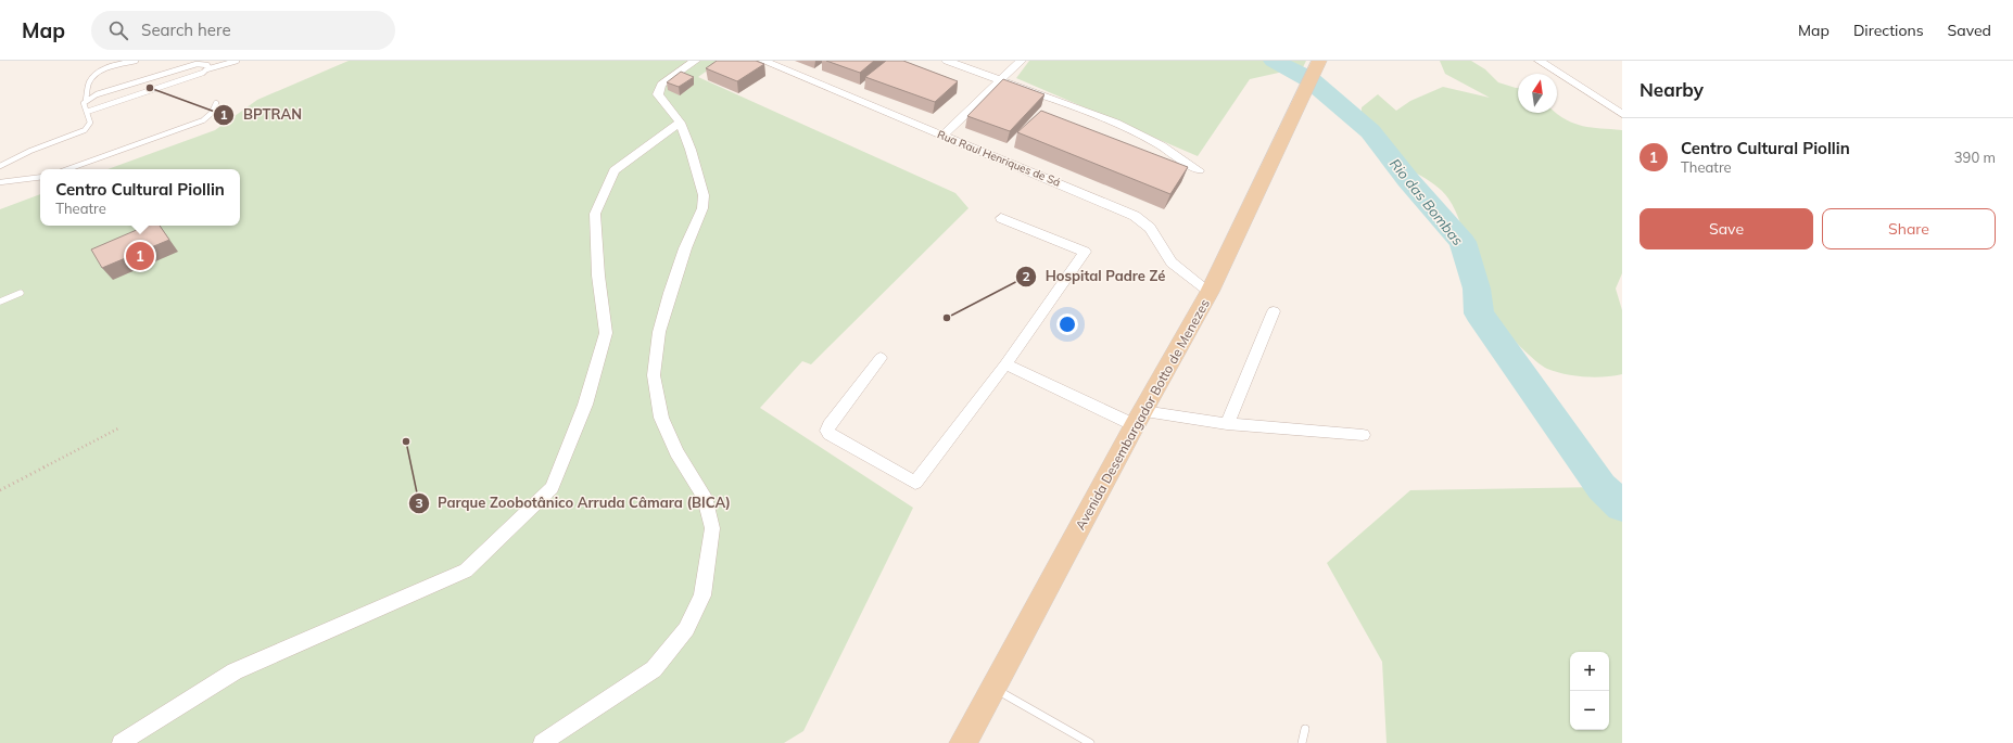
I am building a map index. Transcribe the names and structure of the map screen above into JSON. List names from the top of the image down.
{
  "streets": {
    "main road": ["Avenida Desembargador Botto de Menezes"],
    "street": ["Rua Raul Henriques de Sá"]
  },
  "crossings": [
    ["Rua Raul Henriques de Sá", "Avenida Desembargador Botto de Menezes"]
  ],
  "water": ["Rio das Bombas"],
  "places": ["BPTRAN", "Hospital Padre Zé", "Parque Zoobotânico Arruda Câmara (BICA)"],
  "north": "top",
  "page": {
    "header": "Map",
    "search": "Search here",
    "nav": ["Map", "Directions", "Saved"],
    "heading": "Nearby",
    "list": [
      {
        "mark": "1",
        "name": "Centro Cultural Piollin",
        "note": "Theatre",
        "value": "390 m"
      }
    ],
    "popup": ["Centro Cultural Piollin", "Theatre"],
    "buttons": ["Save", "Share"],
    "pins": "1",
    "map_buttons": ["+", "−"]
  }
}
